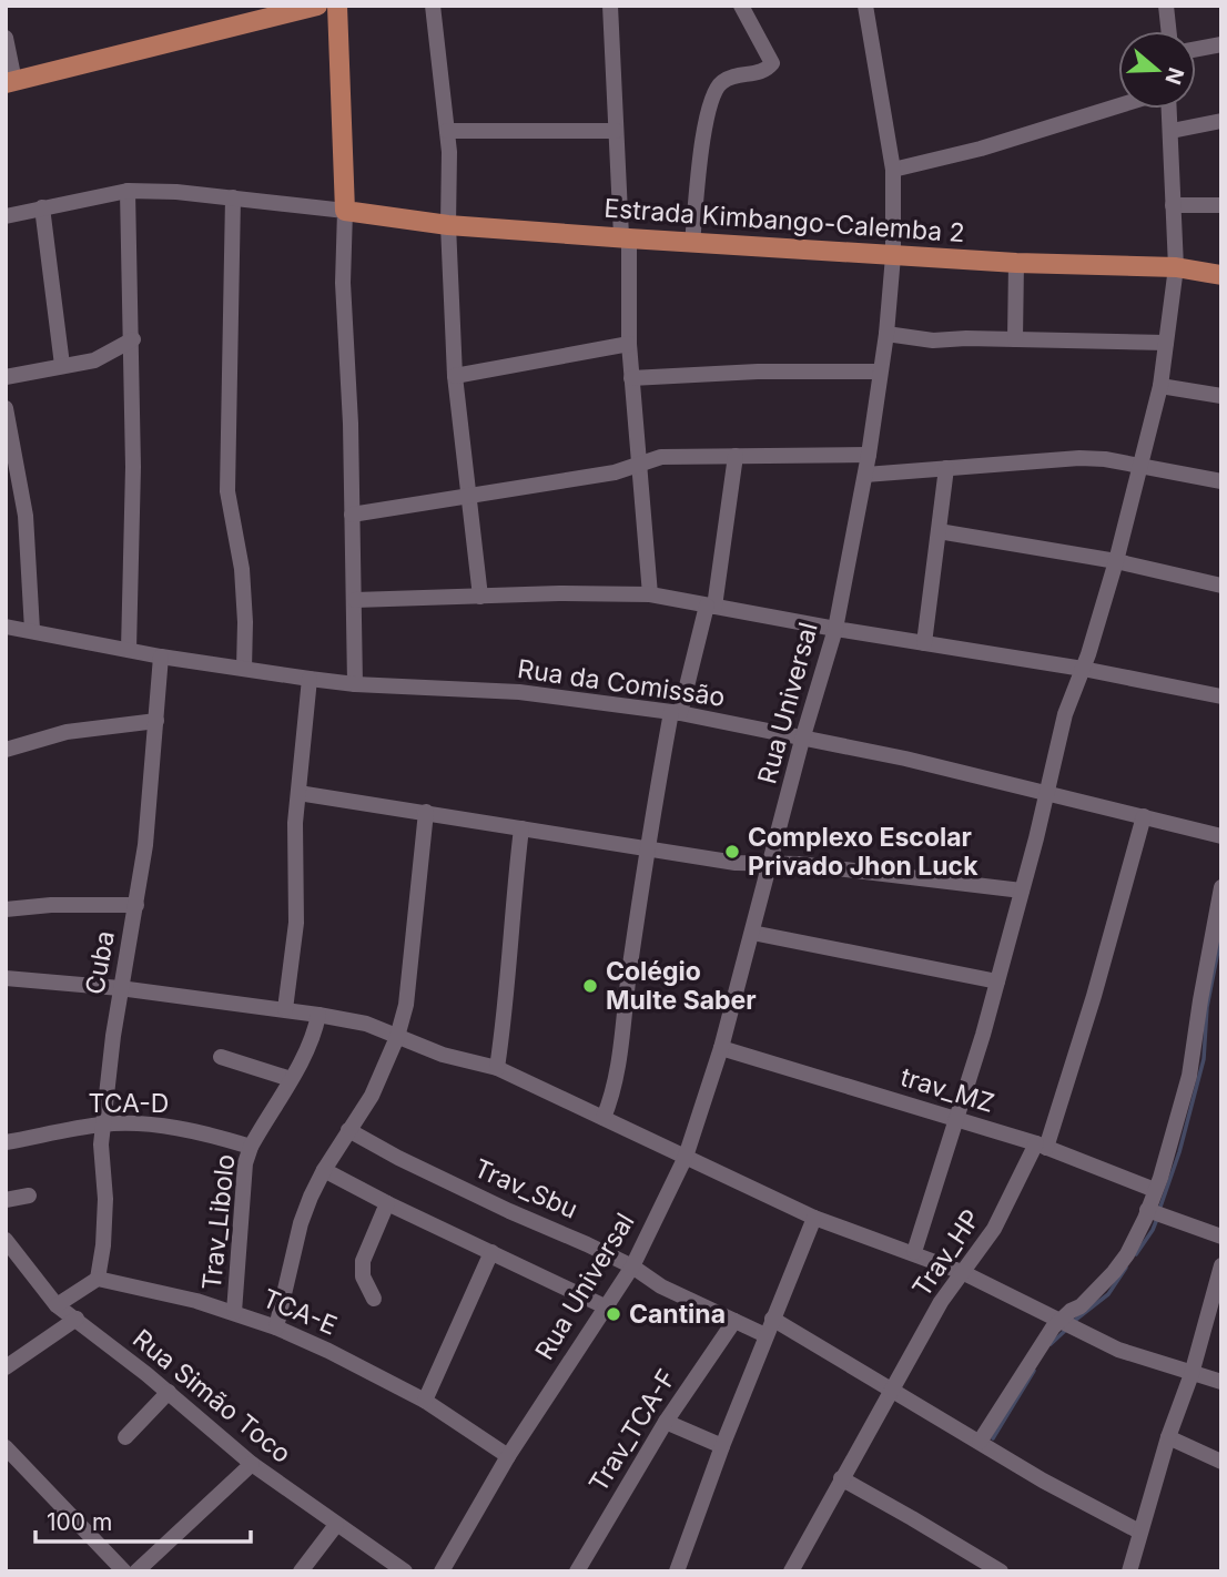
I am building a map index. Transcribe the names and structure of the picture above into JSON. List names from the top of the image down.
{
  "streets": {
    "main road": ["Estrada Kimbango-Calemba 2"],
    "street": [
      "Rua da Comissão",
      "Rua Universal",
      "Cuba",
      "trav_MZ",
      "TCA-D",
      "Trav_Sbu",
      "Trav_Libolo",
      "Trav_HP",
      "TCA-E",
      "Rua Simão Toco",
      "Trav_TCA-F"
    ]
  },
  "crossings": [
    ["Estrada Kimbango-Calemba 2", "Rua Universal"],
    ["Rua da Comissão", "Rua Universal"],
    ["Rua da Comissão", "Cuba"],
    ["Rua da Comissão", "Trav_HP"],
    ["Rua Universal", "trav_MZ"],
    ["Rua Universal", "Trav_Sbu"],
    ["Rua Universal", "TCA-E"],
    ["Cuba", "TCA-D"],
    ["Cuba", "TCA-E"],
    ["trav_MZ", "Trav_HP"],
    ["TCA-D", "Trav_Libolo"],
    ["Trav_Sbu", "Trav_TCA-F"],
    ["Trav_Libolo", "TCA-E"]
  ],
  "places": ["Complexo Escolar Privado Jhon Luck", "Colégio Multe Saber", "Cantina"],
  "scale_bar": "100 m",
  "north": "right"
}
